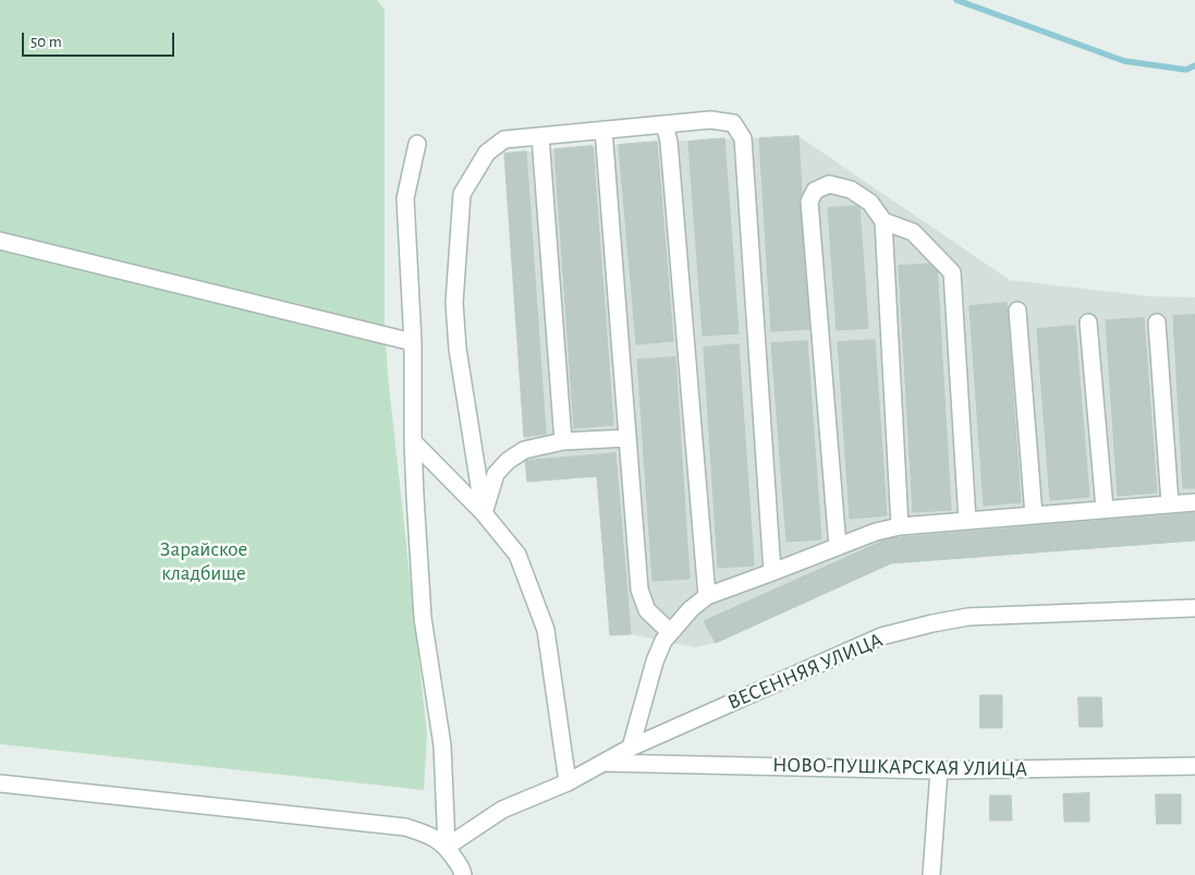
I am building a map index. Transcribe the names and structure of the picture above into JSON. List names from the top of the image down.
{
  "streets": {
    "street": ["ВЕСЕННЯЯ УЛИЦА", "НОВО-ПУШКАРСКАЯ УЛИЦА"]
  },
  "crossings": [
    ["ВЕСЕННЯЯ УЛИЦА", "НОВО-ПУШКАРСКАЯ УЛИЦА"]
  ],
  "parks": ["Зарайское кладбище"],
  "scale_bar": "50 m"
}
